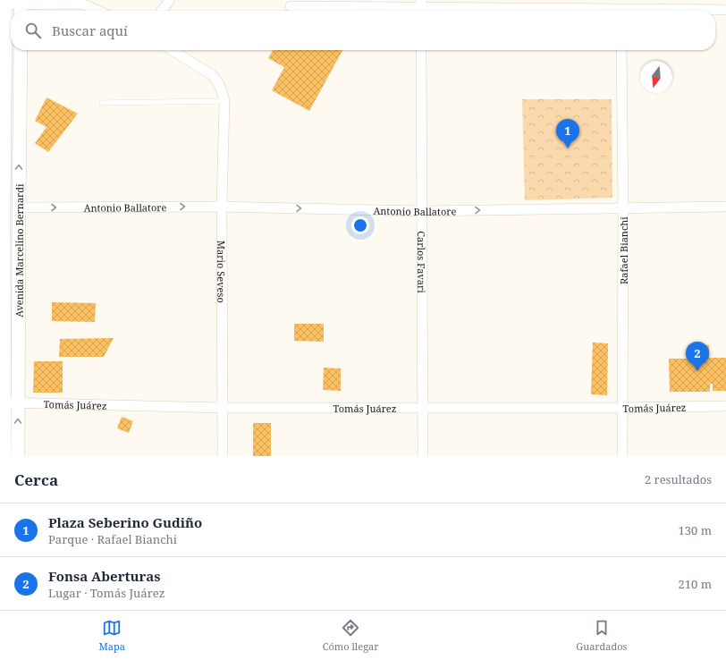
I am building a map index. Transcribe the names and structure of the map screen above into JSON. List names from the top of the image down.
{
  "streets": {
    "main road": ["Avenida Marcelino Bernardi"],
    "street": [
      "Antonio Ballatore",
      "Rafael Bianchi",
      "Carlos Favari",
      "Mario Seveso",
      "Tomás Juárez"
    ]
  },
  "crossings": [
    ["Antonio Ballatore", "Avenida Marcelino Bernardi"],
    ["Antonio Ballatore", "Rafael Bianchi"],
    ["Antonio Ballatore", "Carlos Favari"],
    ["Antonio Ballatore", "Mario Seveso"],
    ["Avenida Marcelino Bernardi", "Tomás Juárez"],
    ["Rafael Bianchi", "Tomás Juárez"],
    ["Carlos Favari", "Tomás Juárez"],
    ["Mario Seveso", "Tomás Juárez"]
  ],
  "one_way": ["Antonio Ballatore"],
  "north": "bottom",
  "page": {
    "search": "Buscar aquí",
    "pins": ["1", "2"],
    "heading": ["Cerca", "2 resultados"],
    "list": [
      {
        "mark": "1",
        "name": "Plaza Seberino Gudiño",
        "note": "Parque · Rafael Bianchi",
        "value": "130 m"
      },
      {
        "mark": "2",
        "name": "Fonsa Aberturas",
        "note": "Lugar · Tomás Juárez",
        "value": "210 m"
      }
    ],
    "nav": ["Mapa", "Cómo llegar", "Guardados"]
  }
}
